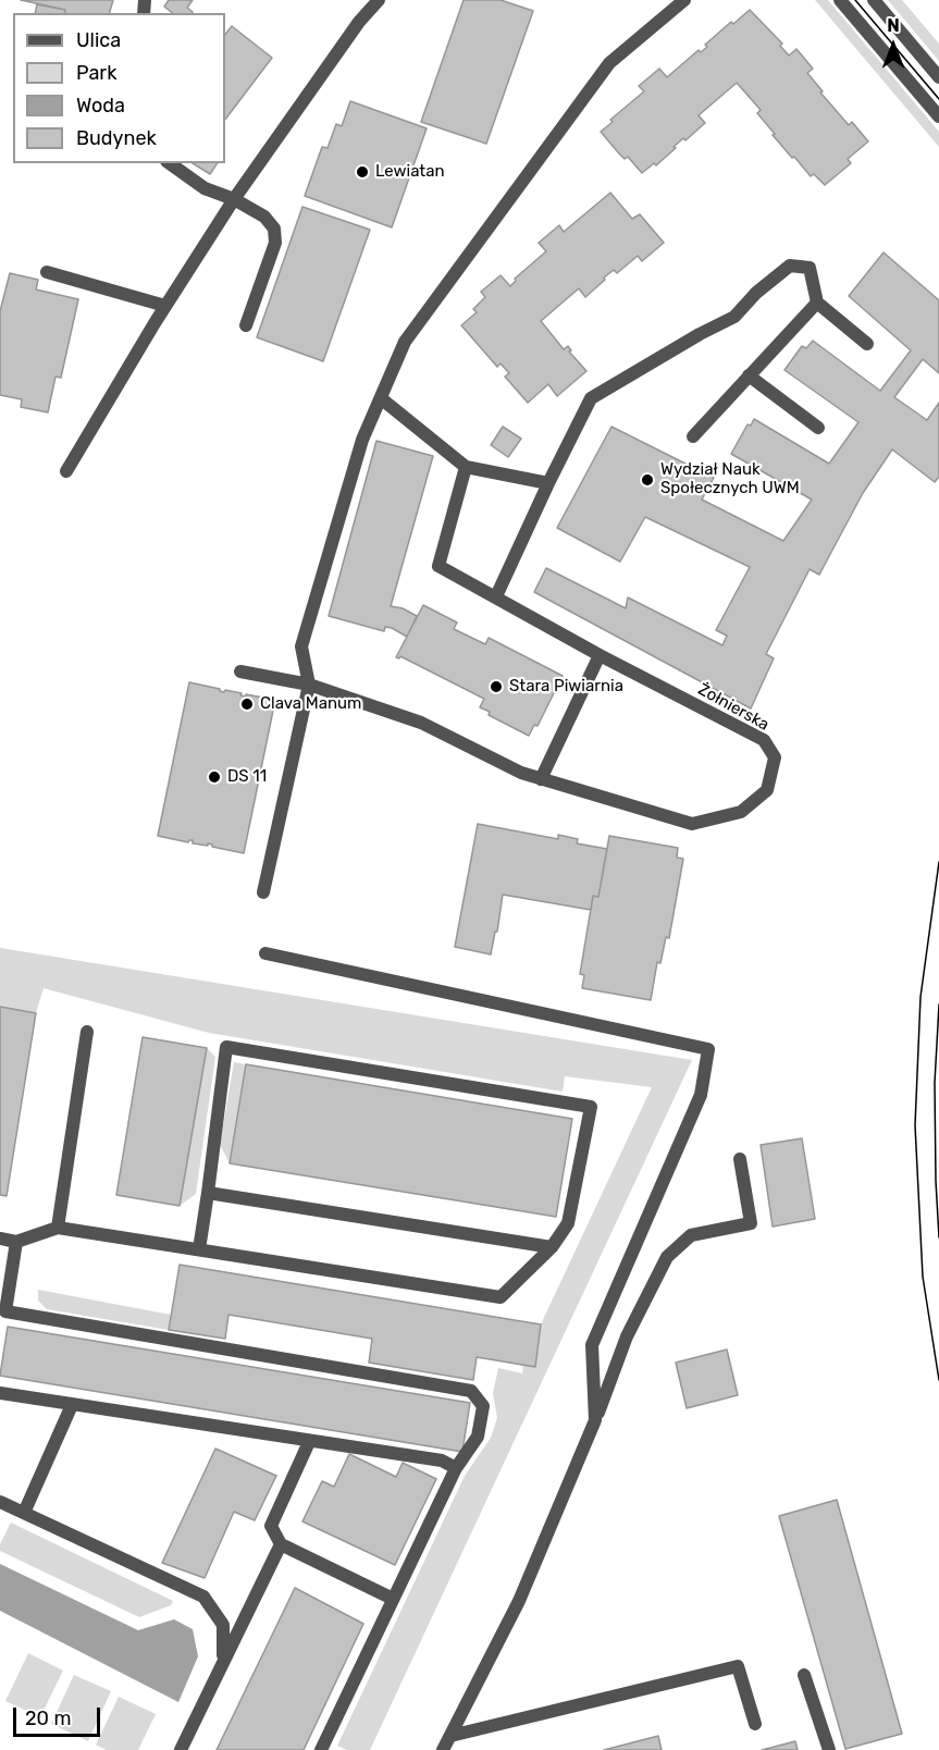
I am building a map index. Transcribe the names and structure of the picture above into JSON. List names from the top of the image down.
{
  "streets": {
    "street": ["Żołnierska"]
  },
  "places": [
    "Lewiatan",
    "Wydział Nauk Społecznych UWM",
    "Stara Piwiarnia",
    "Clava Manum",
    "DS 11"
  ],
  "legend": [
    "Ulica",
    "Park",
    "Woda",
    "Budynek"
  ],
  "scale_bar": "20 m",
  "north": "top"
}
